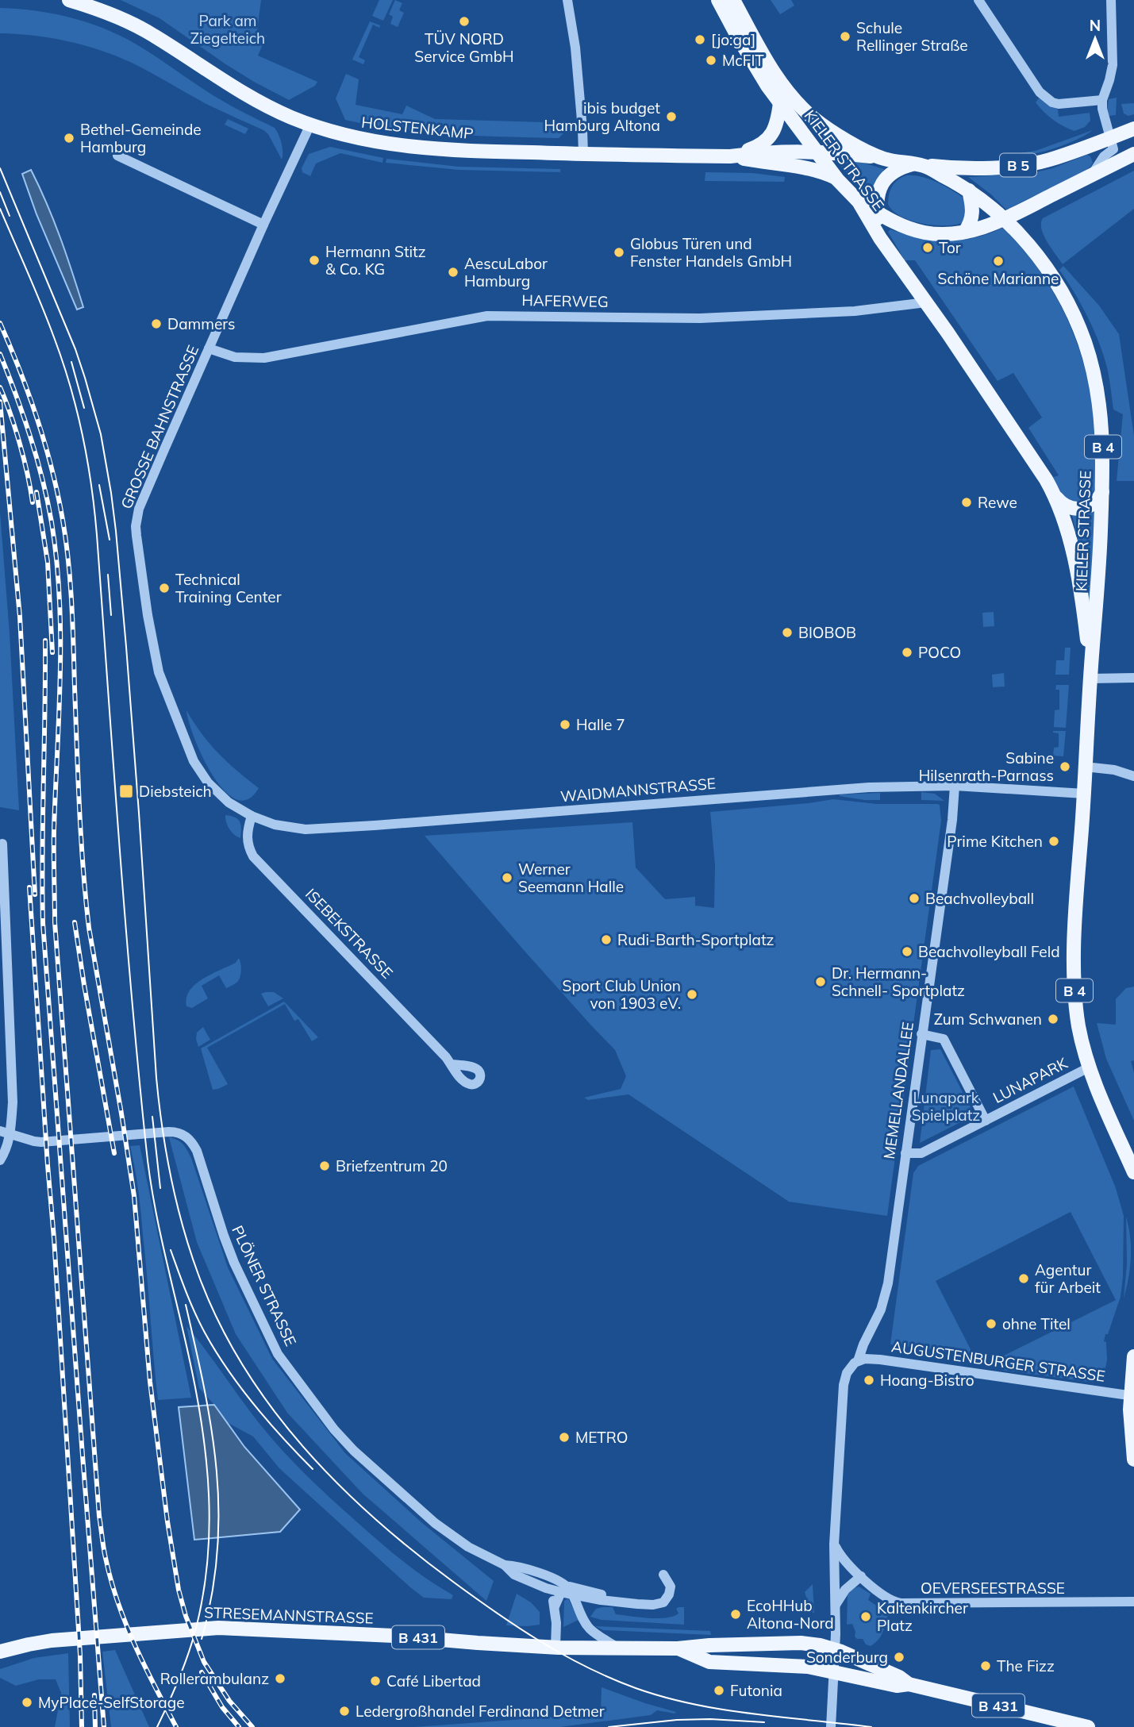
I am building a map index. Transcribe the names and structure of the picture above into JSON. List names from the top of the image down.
{
  "streets": {
    "main road": [
      "HOLSTENKAMP",
      "KIELER STRASSE",
      "B 5",
      "B 4",
      "STRESEMANNSTRASSE",
      "B 431"
    ],
    "street": [
      "HAFERWEG",
      "GROSSE BAHNSTRASSE",
      "WAIDMANNSTRASSE",
      "ISEBEKSTRASSE",
      "LUNAPARK",
      "MEMELLANDALLEE",
      "PLÖNER STRASSE",
      "AUGUSTENBURGER STRASSE",
      "OEVERSEESTRASSE"
    ]
  },
  "crossings": [
    ["HOLSTENKAMP", "KIELER STRASSE"],
    ["HOLSTENKAMP", "GROSSE BAHNSTRASSE"],
    ["KIELER STRASSE", "B 5"],
    ["KIELER STRASSE", "HAFERWEG"],
    ["KIELER STRASSE", "B 4"],
    ["KIELER STRASSE", "WAIDMANNSTRASSE"],
    ["KIELER STRASSE", "LUNAPARK"],
    ["B 5", "B 4"],
    ["HAFERWEG", "GROSSE BAHNSTRASSE"],
    ["GROSSE BAHNSTRASSE", "WAIDMANNSTRASSE"],
    ["WAIDMANNSTRASSE", "ISEBEKSTRASSE"],
    ["WAIDMANNSTRASSE", "MEMELLANDALLEE"],
    ["LUNAPARK", "MEMELLANDALLEE"],
    ["MEMELLANDALLEE", "AUGUSTENBURGER STRASSE"],
    ["MEMELLANDALLEE", "OEVERSEESTRASSE"],
    ["MEMELLANDALLEE", "STRESEMANNSTRASSE"]
  ],
  "parks": ["Park am Ziegelteich", "Lunapark Spielplatz"],
  "places": {
    "other": [
      "TÜV NORD Service GmbH",
      "Schule Rellinger Straße",
      "[jo:ga]",
      "McFIT",
      "ibis budget Hamburg Altona",
      "Bethel-Gemeinde Hamburg",
      "Tor",
      "Globus Türen und Fenster Handels GmbH",
      "Hermann Stitz & Co. KG",
      "Schöne Marianne",
      "AescuLabor Hamburg",
      "Dammers",
      "Rewe",
      "Technical Training Center",
      "BIOBOB",
      "POCO",
      "Halle 7",
      "Sabine Hilsenrath-Parnass",
      "Prime Kitchen",
      "Werner Seemann Halle",
      "Beachvolleyball",
      "Rudi-Barth-Sportplatz",
      "Beachvolleyball Feld",
      "Dr. Hermann- Schnell- Sportplatz",
      "Sport Club Union von 1903 eV.",
      "Zum Schwanen",
      "Briefzentrum 20",
      "Agentur für Arbeit",
      "ohne Titel",
      "Hoang-Bistro",
      "METRO",
      "EcoHHub Altona-Nord",
      "Kaltenkircher Platz",
      "Sonderburg",
      "The Fizz",
      "Rollerambulanz",
      "Café Libertad",
      "Futonia",
      "MyPlace-SelfStorage",
      "Ledergroßhandel Ferdinand Detmer"
    ],
    "transit": ["Diebsteich"]
  },
  "north": "top"
}
